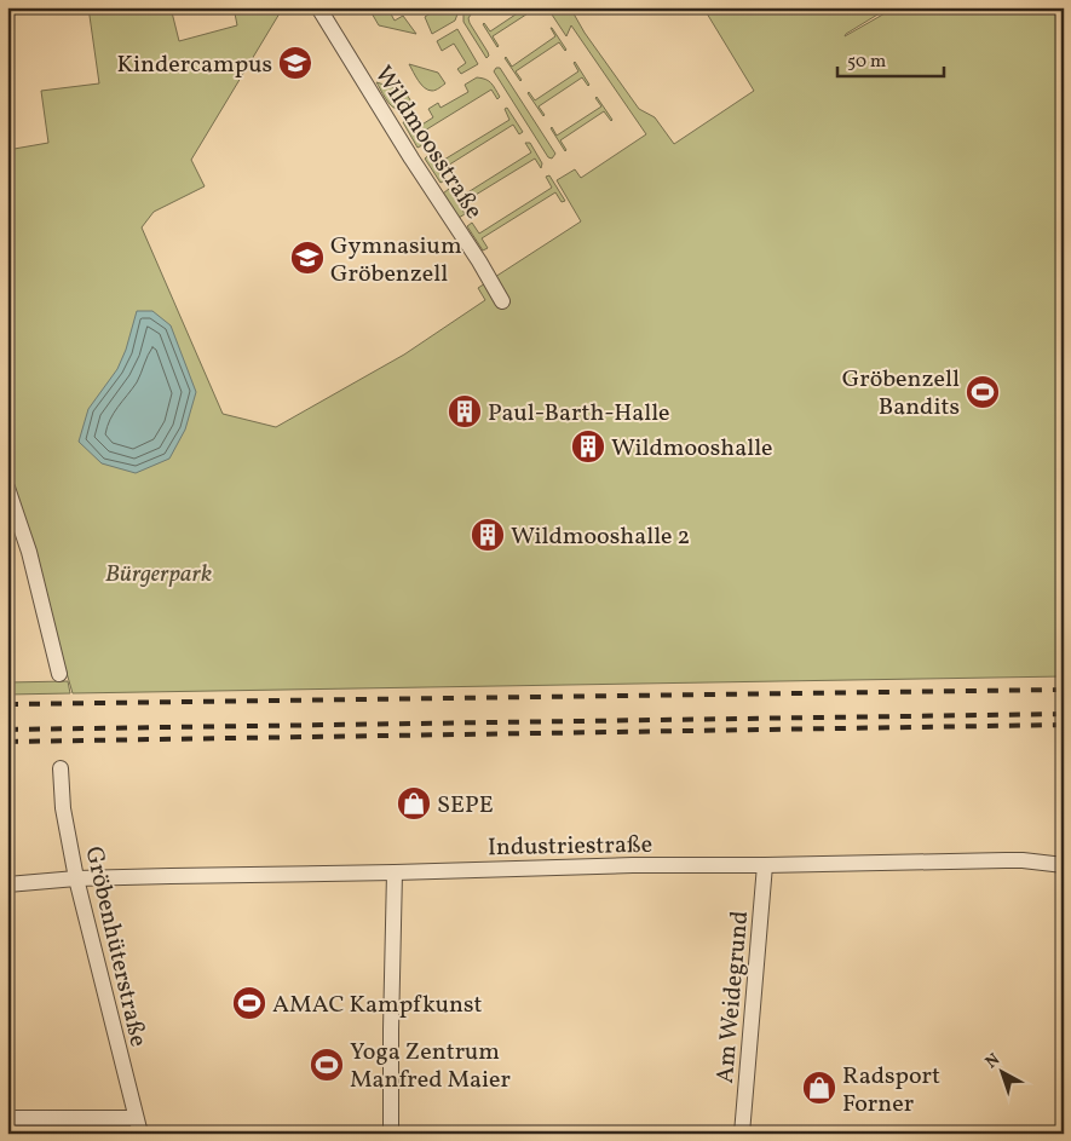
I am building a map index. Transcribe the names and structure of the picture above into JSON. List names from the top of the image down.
{
  "streets": {
    "street": [
      "Wildmoosstraße",
      "Industriestraße",
      "Gröbenhüterstraße",
      "Am Weidegrund"
    ]
  },
  "crossings": [
    ["Industriestraße", "Gröbenhüterstraße"],
    ["Industriestraße", "Am Weidegrund"]
  ],
  "parks": ["Bürgerpark"],
  "places": {
    "school or university": ["Kindercampus", "Gymnasium Gröbenzell"],
    "sports": ["Gröbenzell Bandits", "AMAC Kampfkunst", "Yoga Zentrum Manfred Maier"],
    "building": ["Paul-Barth-Halle", "Wildmooshalle", "Wildmooshalle 2"],
    "shop": ["SEPE", "Radsport Forner"]
  },
  "scale_bar": "50 m",
  "north": "top left"
}
